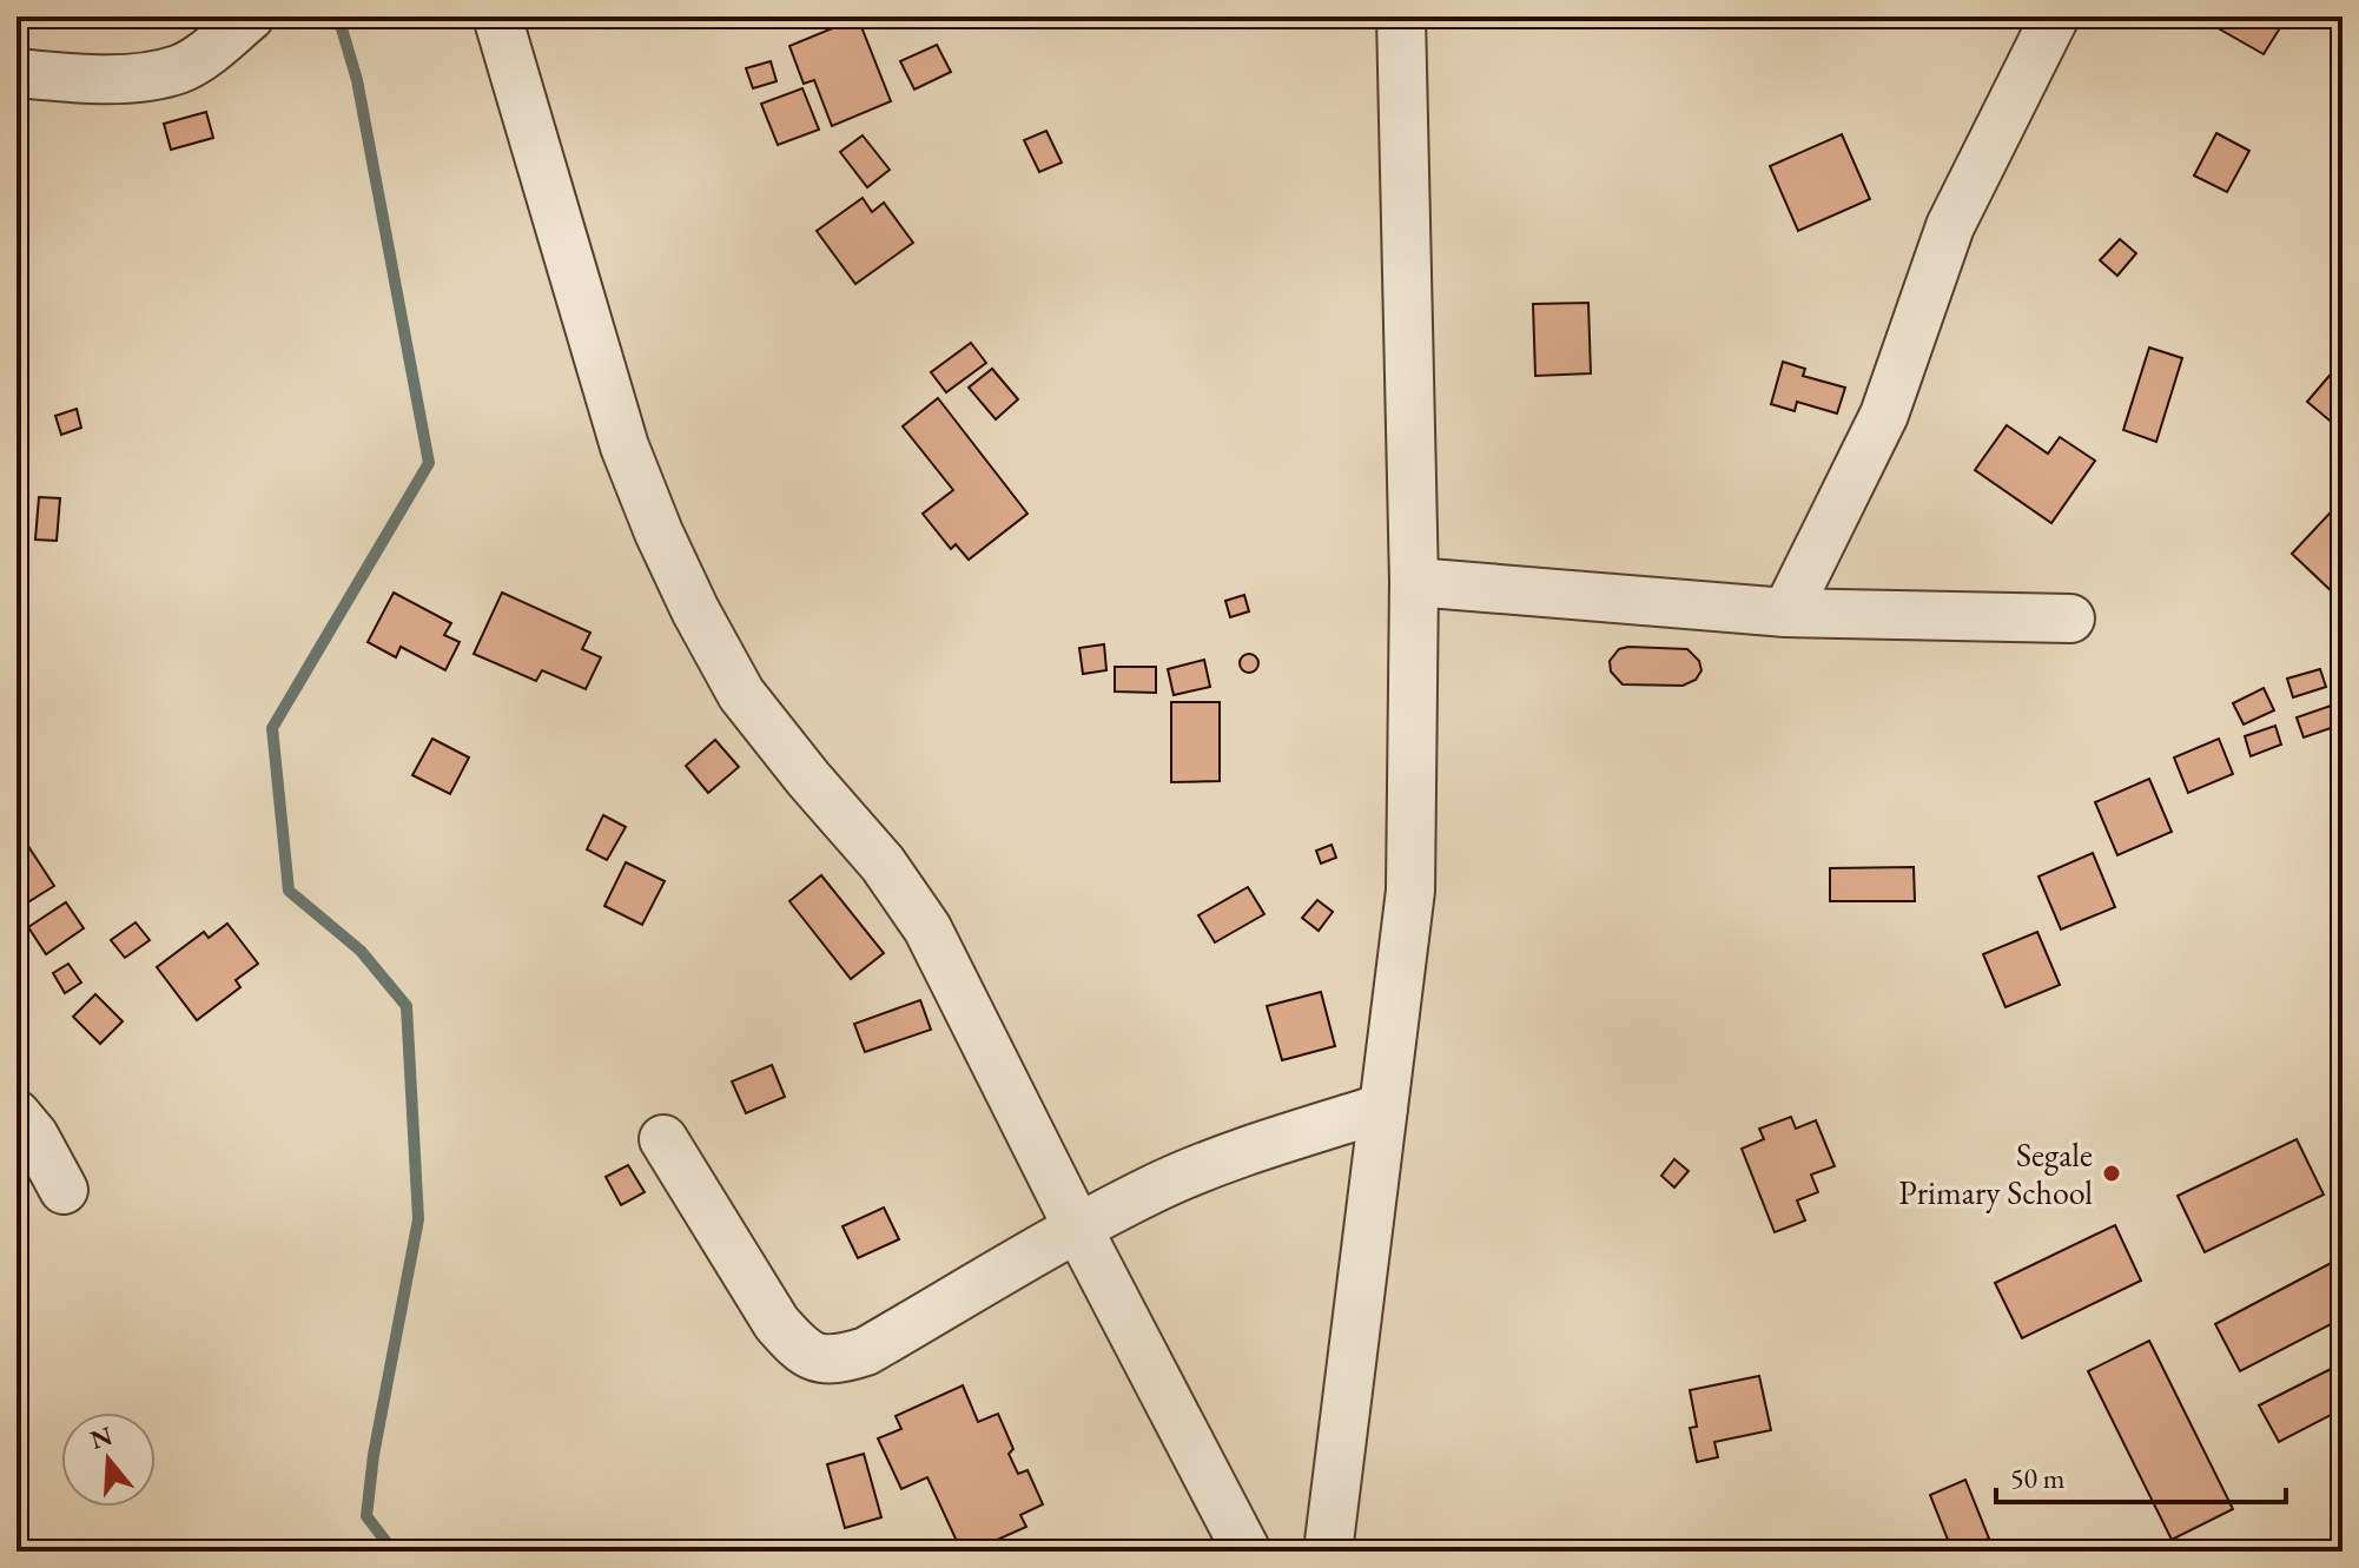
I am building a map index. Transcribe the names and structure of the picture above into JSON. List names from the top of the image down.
{
  "places": ["Segale Primary School"],
  "scale_bar": "50 m",
  "north": "top"
}
